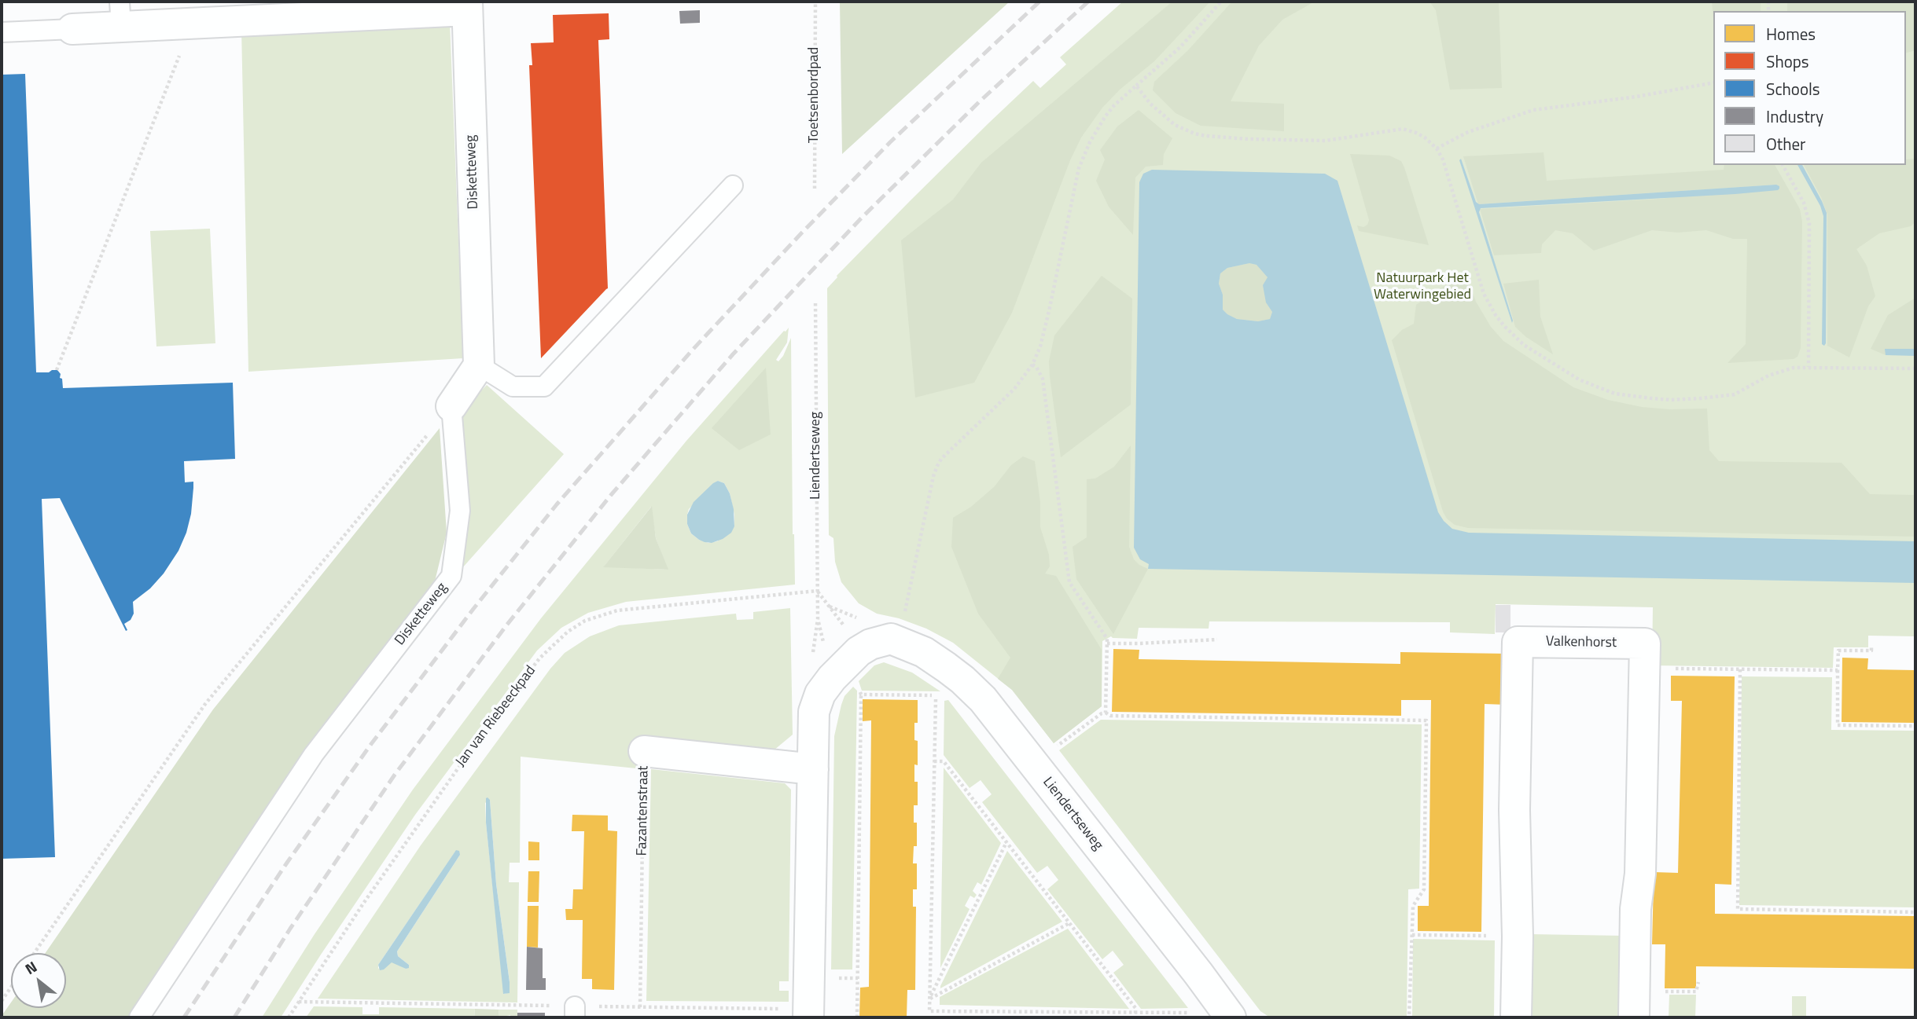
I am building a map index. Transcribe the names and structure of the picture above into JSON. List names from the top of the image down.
{
  "streets": {
    "street": [
      "Disketteweg",
      "Liendertseweg",
      "Valkenhorst",
      "Fazantenstraat"
    ],
    "path": ["Toetsenbordpad", "Jan van Riebeeckpad"]
  },
  "crossings": [
    ["Liendertseweg", "Jan van Riebeeckpad"]
  ],
  "parks": ["Natuurpark Het Waterwingebied"],
  "legend": [
    "Homes",
    "Shops",
    "Schools",
    "Industry",
    "Other"
  ],
  "north": "top left"
}
